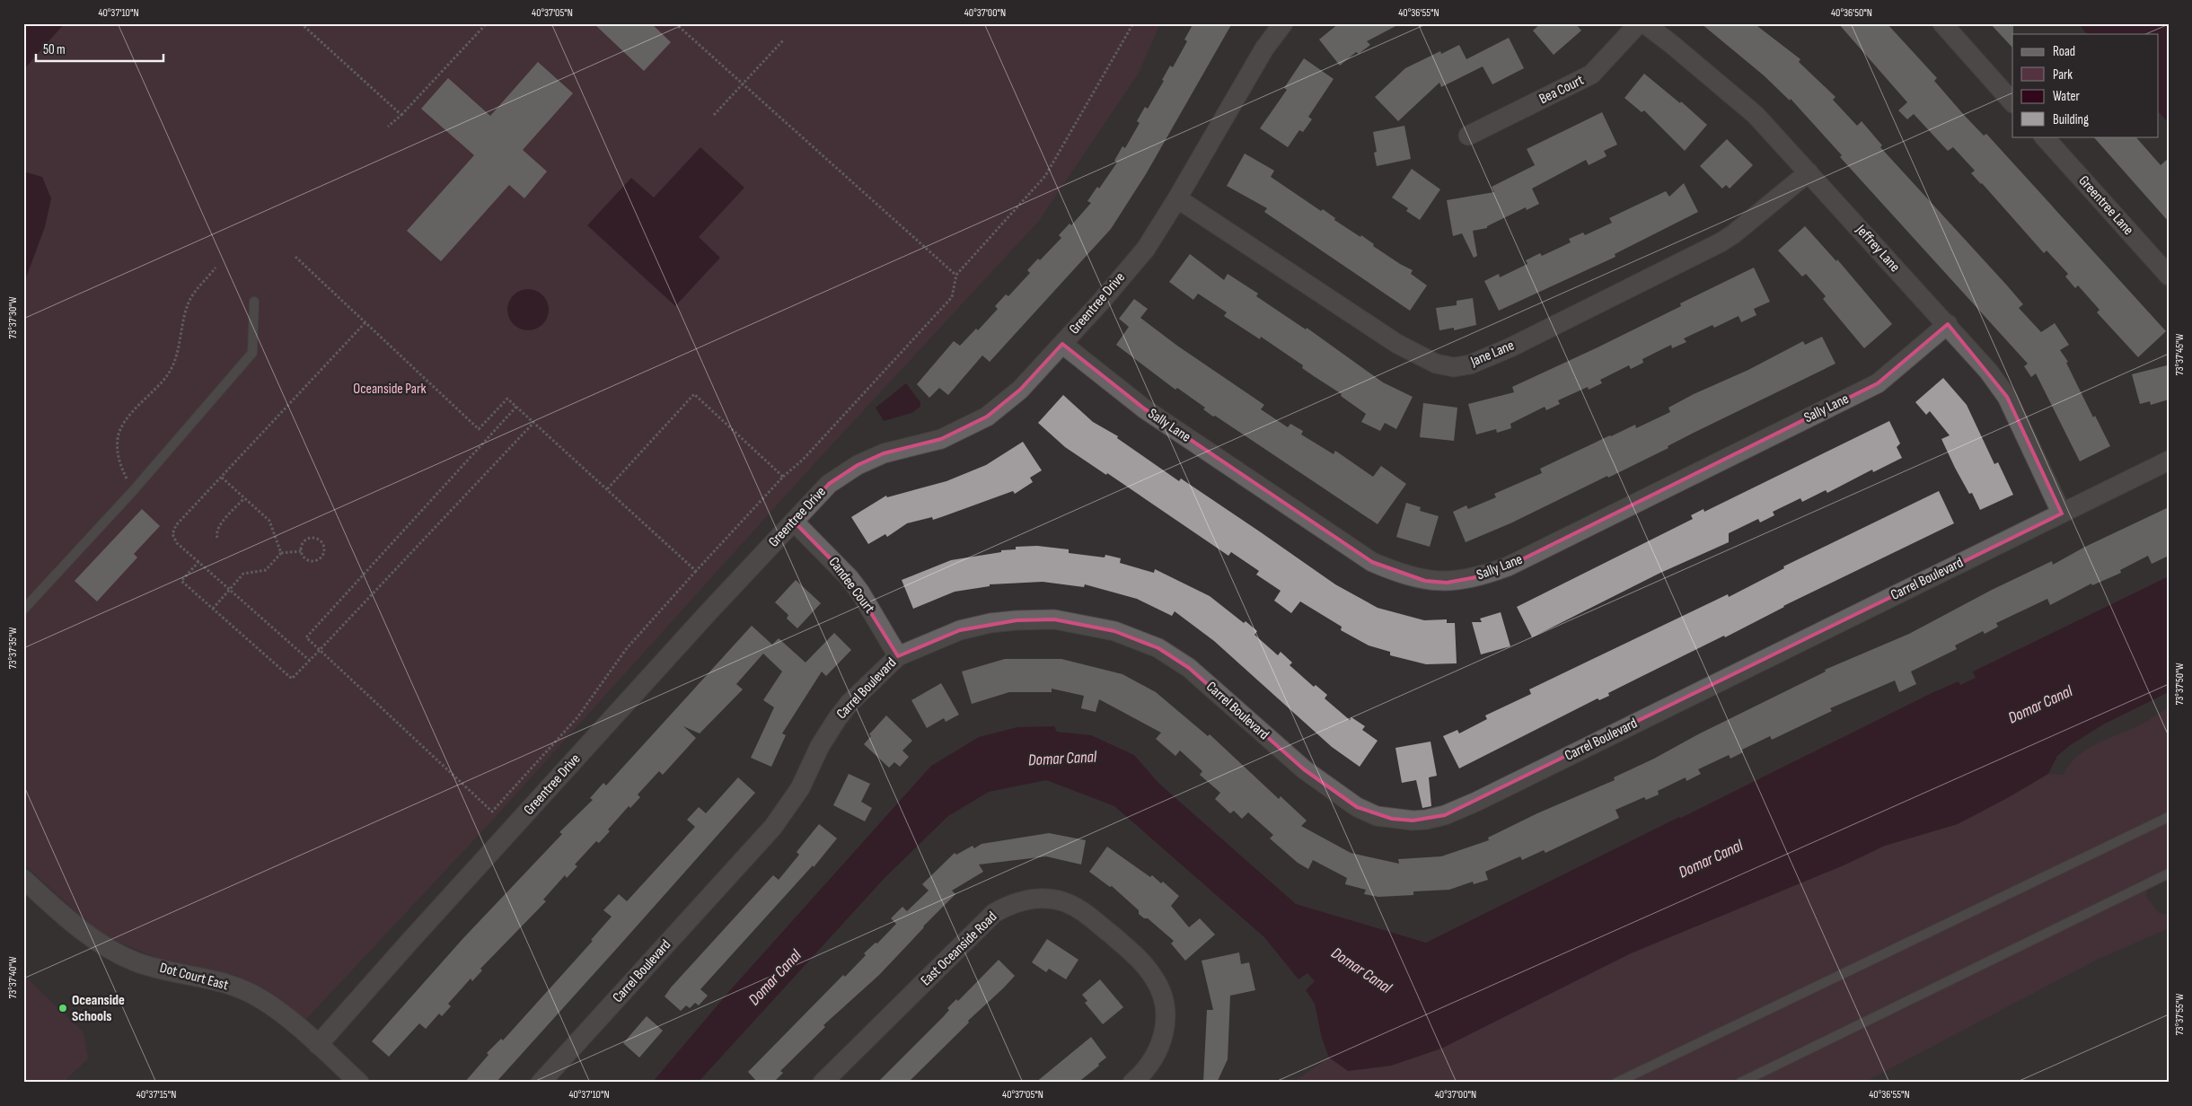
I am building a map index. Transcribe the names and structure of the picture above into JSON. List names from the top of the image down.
{
  "streets": {
    "street": [
      "Bea Court",
      "Greentree Lane",
      "Jeffrey Lane",
      "Greentree Drive",
      "Jane Lane",
      "Sally Lane",
      "Carrel Boulevard",
      "Candee Court",
      "East Oceanside Road",
      "Dot Court East"
    ]
  },
  "crossings": [
    ["Jeffrey Lane", "Jane Lane"],
    ["Jeffrey Lane", "Sally Lane"],
    ["Jeffrey Lane", "Carrel Boulevard"],
    ["Greentree Drive", "Jane Lane"],
    ["Greentree Drive", "Sally Lane"],
    ["Greentree Drive", "Candee Court"],
    ["Greentree Drive", "Dot Court East"],
    ["Carrel Boulevard", "Candee Court"]
  ],
  "water": ["Domar Canal"],
  "parks": ["Oceanside Park"],
  "places": ["Oceanside Schools"],
  "legend": [
    "Road",
    "Park",
    "Water",
    "Building"
  ],
  "scale_bar": "50 m",
  "coordinates": [
    "40°37'10\"N",
    "40°37'05\"N",
    "40°37'00\"N",
    "40°36'55\"N",
    "40°36'50\"N",
    "73°37'30\"W",
    "73°37'45\"W",
    "73°37'35\"W",
    "73°37'50\"W",
    "73°37'40\"W",
    "73°37'55\"W",
    "40°37'15\"N"
  ]
}
